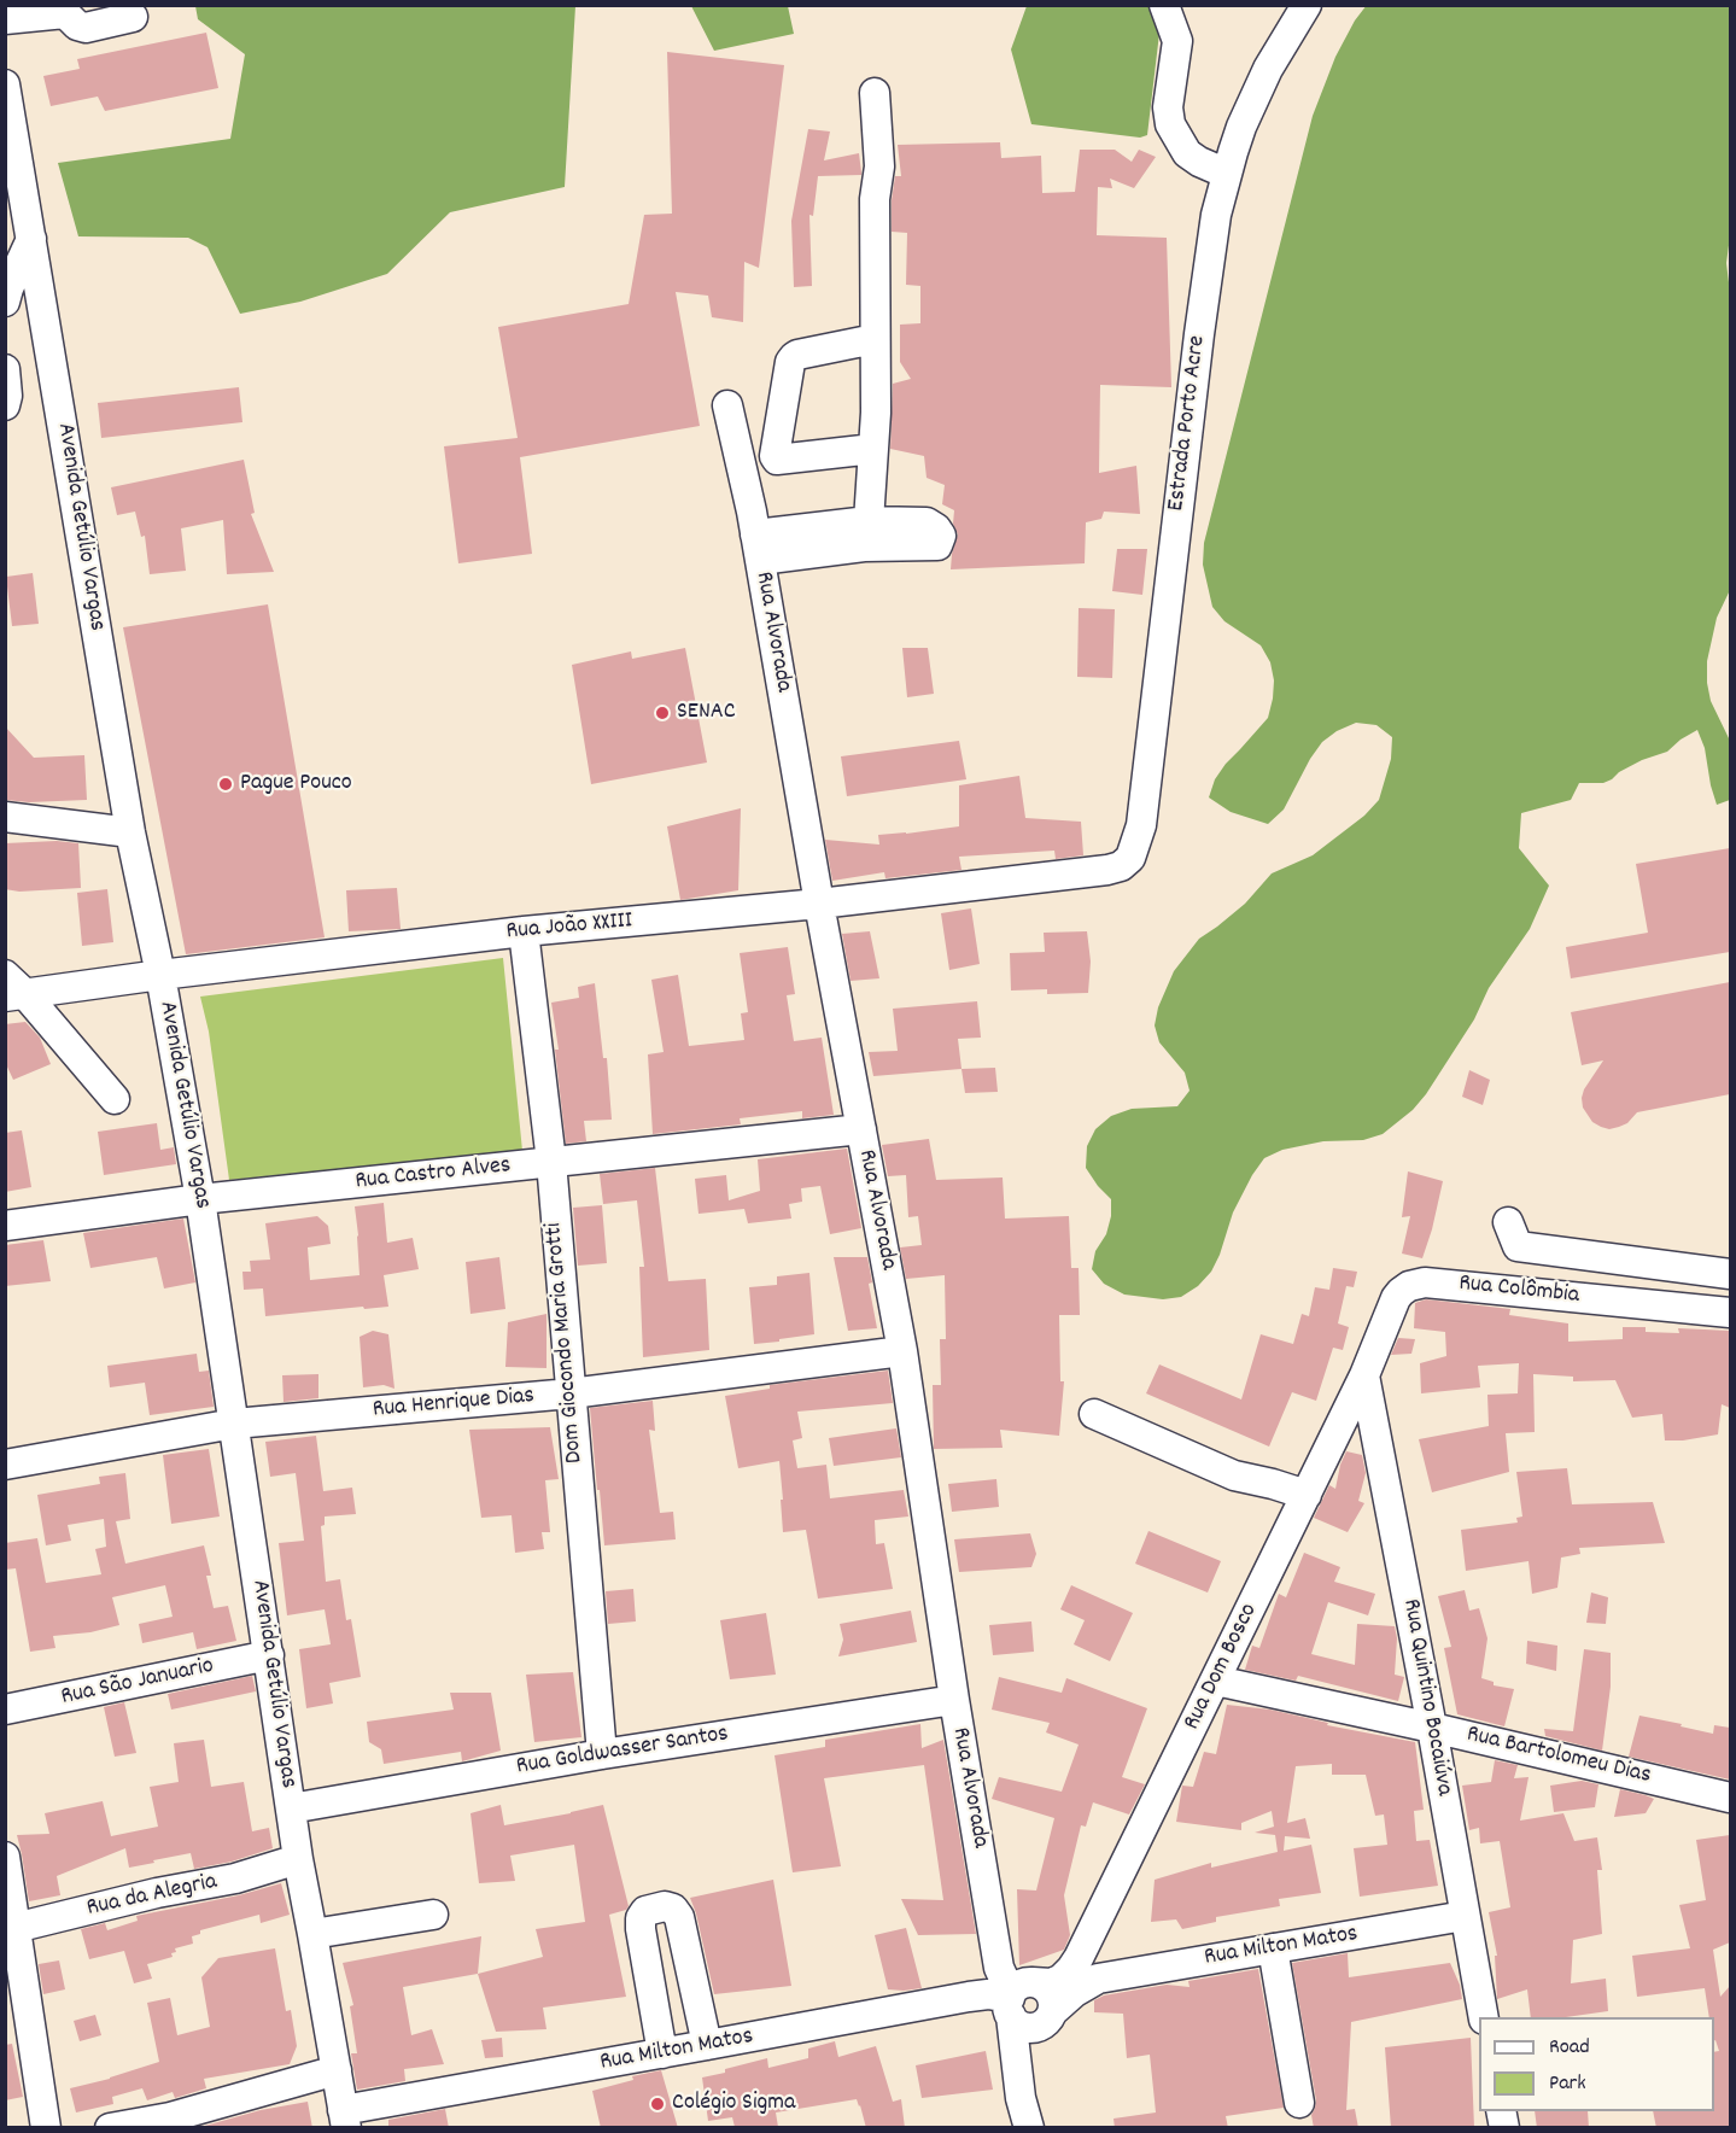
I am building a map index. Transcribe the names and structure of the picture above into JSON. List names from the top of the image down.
{
  "streets": {
    "street": [
      "Estrada Porto Acre",
      "Avenida Getúlio Vargas",
      "Rua Alvorada",
      "Rua João XXIII",
      "Rua Castro Alves",
      "Rua Colômbia",
      "Dom Giocondo Maria Grotti",
      "Rua Henrique Dias",
      "Rua Dom Bosco",
      "Rua São Januario",
      "Rua Quintino Bocaiúva",
      "Rua Goldwasser Santos",
      "Rua Bartolomeu Dias",
      "Rua da Alegria",
      "Rua Milton Matos"
    ]
  },
  "crossings": [
    ["Estrada Porto Acre", "Rua João XXIII"],
    ["Avenida Getúlio Vargas", "Rua João XXIII"],
    ["Avenida Getúlio Vargas", "Rua Castro Alves"],
    ["Avenida Getúlio Vargas", "Rua Henrique Dias"],
    ["Avenida Getúlio Vargas", "Rua São Januario"],
    ["Avenida Getúlio Vargas", "Rua Goldwasser Santos"],
    ["Avenida Getúlio Vargas", "Rua da Alegria"],
    ["Avenida Getúlio Vargas", "Rua Milton Matos"],
    ["Rua Alvorada", "Rua João XXIII"],
    ["Rua Alvorada", "Rua Castro Alves"],
    ["Rua Alvorada", "Rua Henrique Dias"],
    ["Rua Alvorada", "Rua Dom Bosco"],
    ["Rua Alvorada", "Rua Goldwasser Santos"],
    ["Rua Alvorada", "Rua Milton Matos"],
    ["Rua João XXIII", "Dom Giocondo Maria Grotti"],
    ["Rua Castro Alves", "Dom Giocondo Maria Grotti"],
    ["Rua Colômbia", "Rua Dom Bosco"],
    ["Rua Colômbia", "Rua Quintino Bocaiúva"],
    ["Dom Giocondo Maria Grotti", "Rua Henrique Dias"],
    ["Dom Giocondo Maria Grotti", "Rua Goldwasser Santos"],
    ["Rua Dom Bosco", "Rua Quintino Bocaiúva"],
    ["Rua Dom Bosco", "Rua Bartolomeu Dias"],
    ["Rua Dom Bosco", "Rua Milton Matos"],
    ["Rua Quintino Bocaiúva", "Rua Bartolomeu Dias"],
    ["Rua Quintino Bocaiúva", "Rua Milton Matos"]
  ],
  "places": ["SENAC", "Pague Pouco", "Colégio Sigma"],
  "legend": ["Road", "Park"]
}
